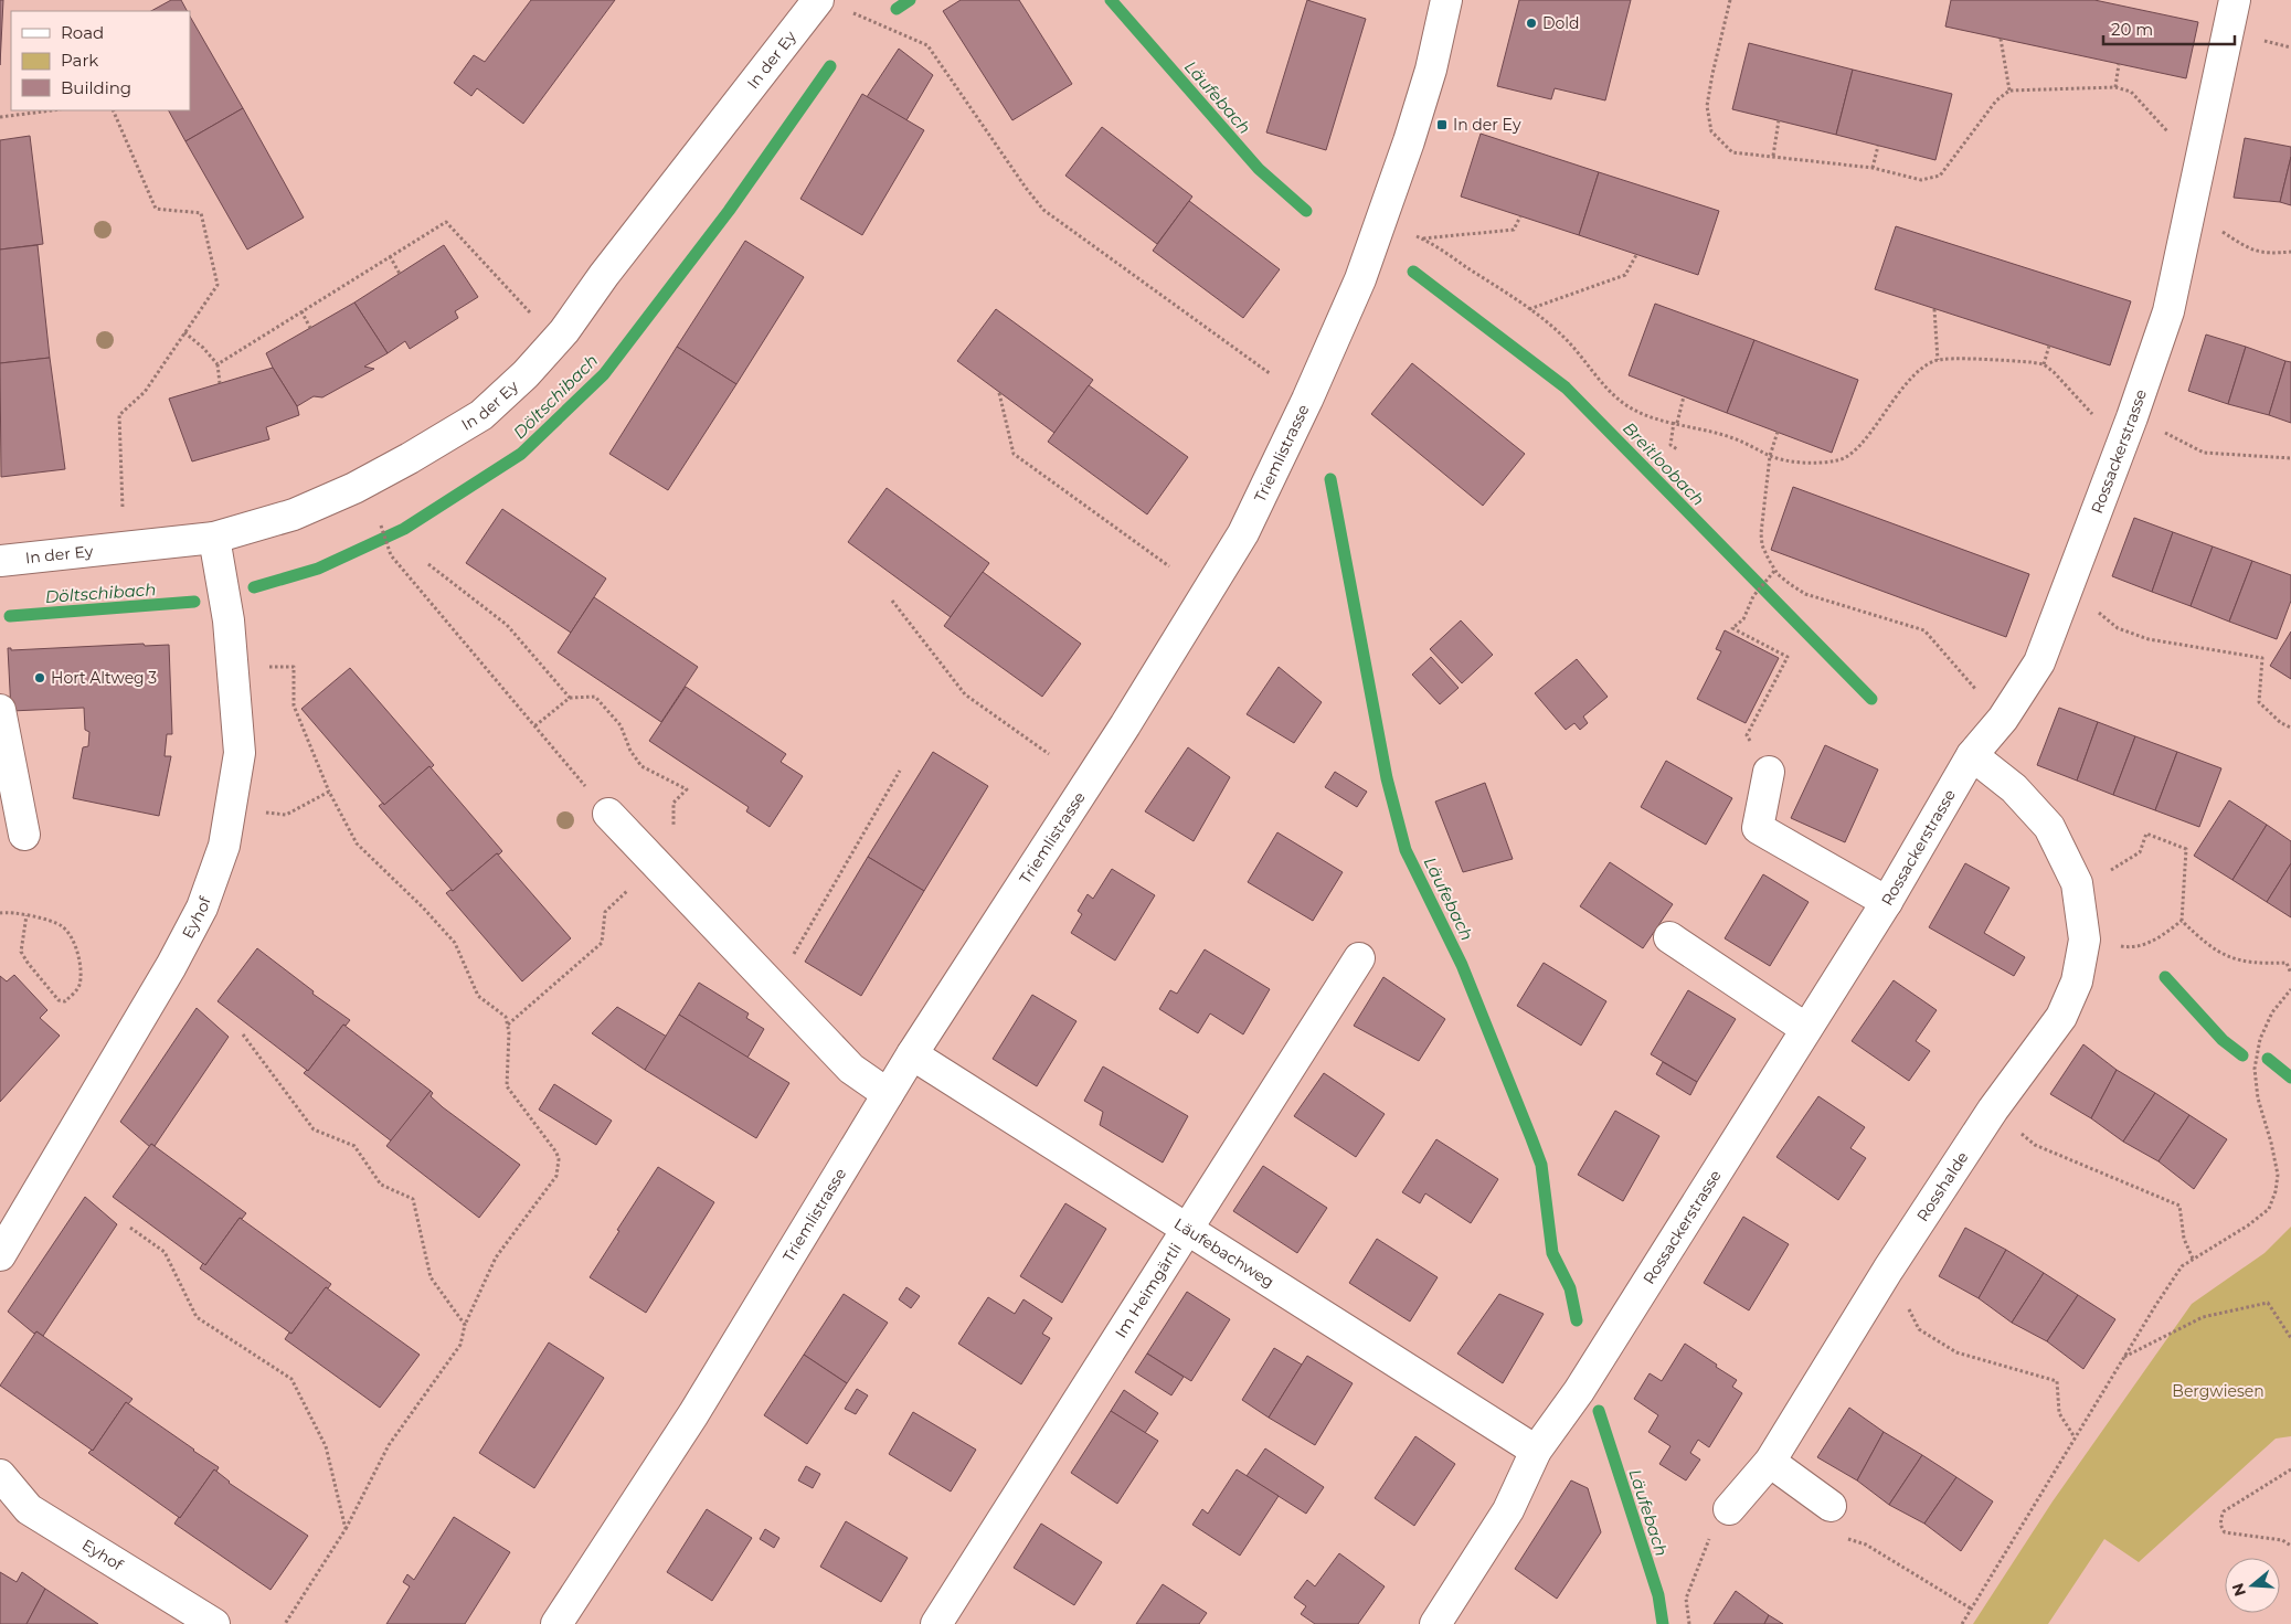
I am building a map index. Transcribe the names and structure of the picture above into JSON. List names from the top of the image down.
{
  "streets": {
    "street": [
      "In der Ey",
      "Rossackerstrasse",
      "Triemlistrasse",
      "Eyhof",
      "Rosshalde",
      "Läufebachweg",
      "Im Heimgärtli"
    ]
  },
  "crossings": [
    ["In der Ey", "Eyhof"],
    ["Rossackerstrasse", "Rosshalde"],
    ["Rossackerstrasse", "Läufebachweg"],
    ["Triemlistrasse", "Läufebachweg"],
    ["Läufebachweg", "Im Heimgärtli"]
  ],
  "water": ["Läufebach", "Döltschibach", "Breitloobach"],
  "parks": ["Bergwiesen"],
  "places": {
    "other": ["Dold", "Hort Altweg 3"],
    "transit": ["In der Ey"]
  },
  "legend": ["Road", "Park", "Building"],
  "scale_bar": "20 m",
  "north": "left"
}
